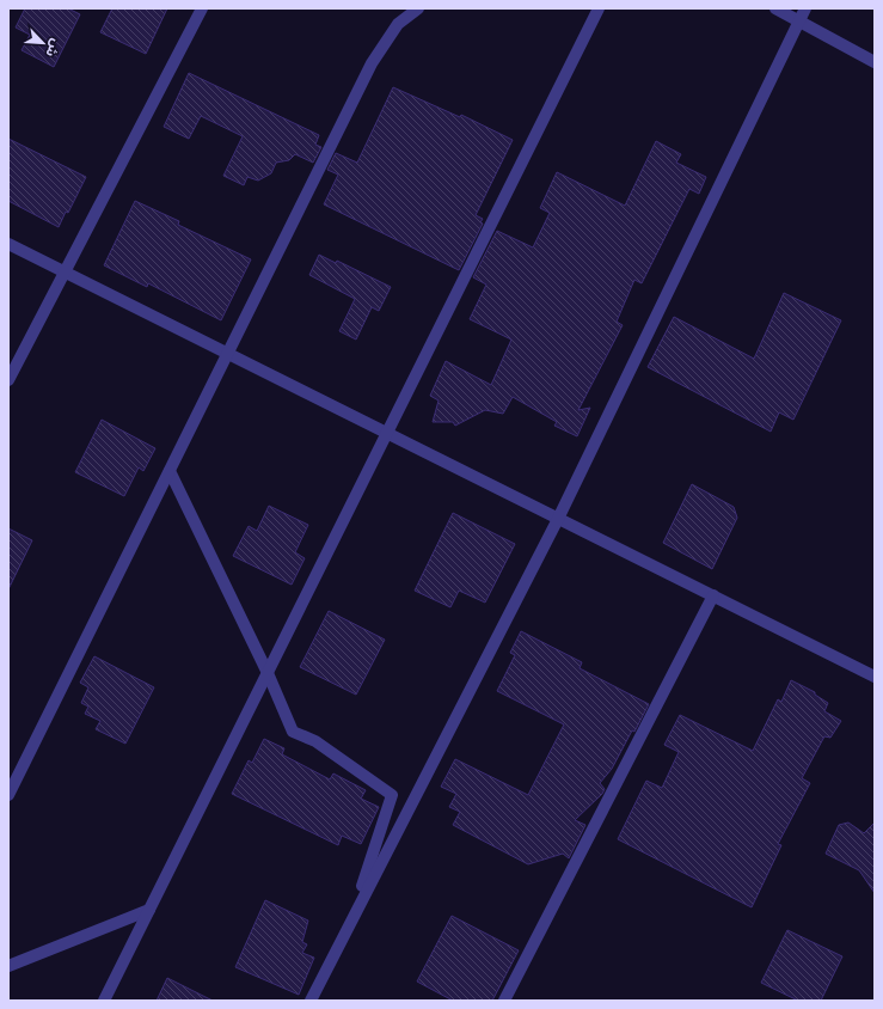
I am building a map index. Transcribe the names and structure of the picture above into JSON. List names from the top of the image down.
{
  "north": "bottom right"
}
